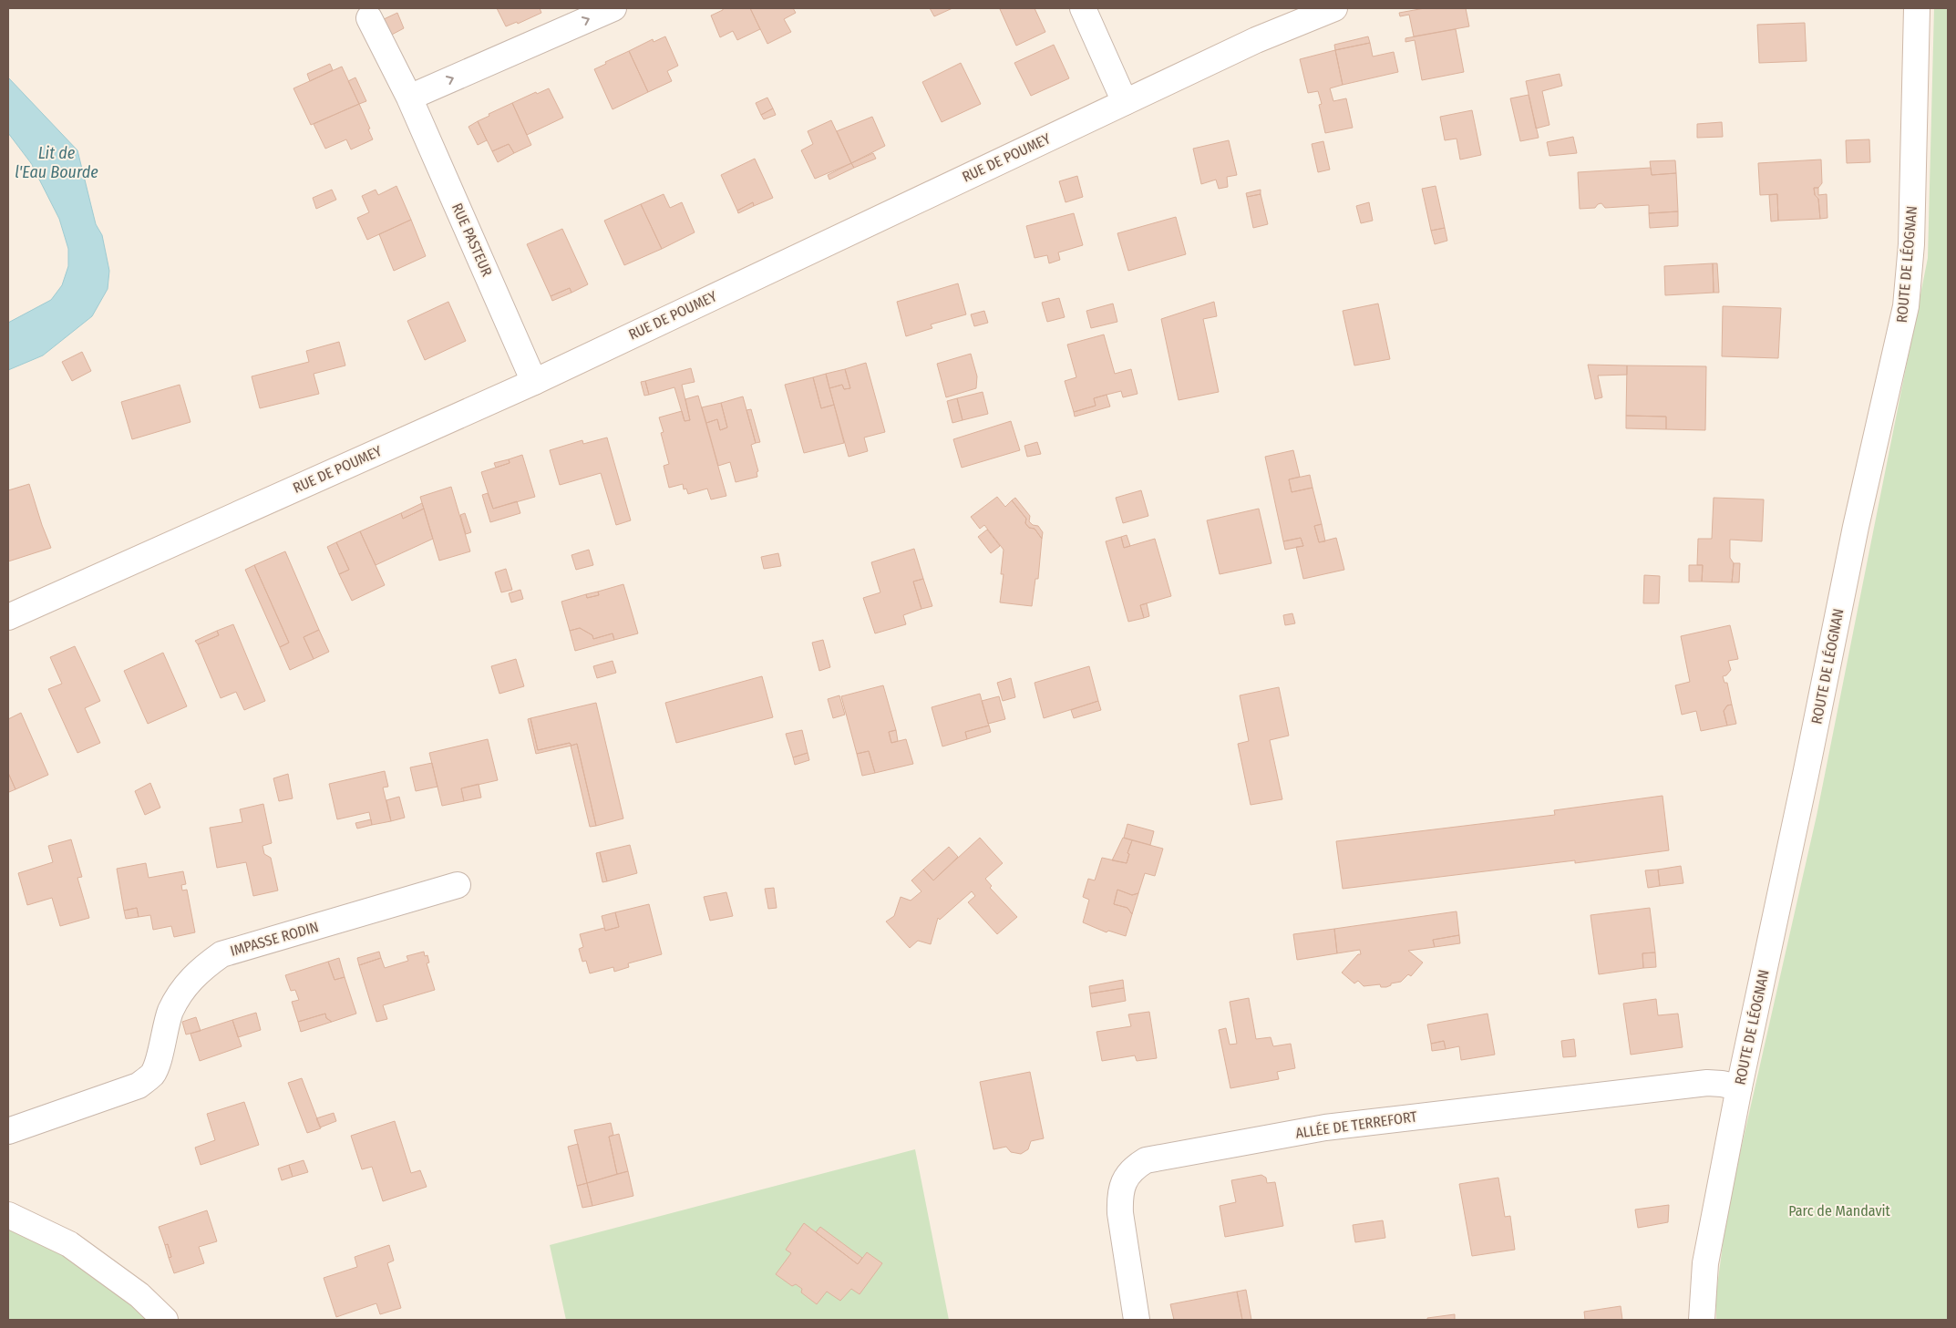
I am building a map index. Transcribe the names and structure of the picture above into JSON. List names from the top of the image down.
{
  "streets": {
    "street": [
      "RUE DE POUMEY",
      "RUE PASTEUR",
      "ROUTE DE LÉOGNAN",
      "IMPASSE RODIN",
      "ALLÉE DE TERREFORT"
    ]
  },
  "crossings": [
    ["RUE DE POUMEY", "RUE PASTEUR"],
    ["ROUTE DE LÉOGNAN", "ALLÉE DE TERREFORT"]
  ],
  "water": ["Lit de l'Eau Bourde"],
  "parks": ["Parc de Mandavit"]
}
